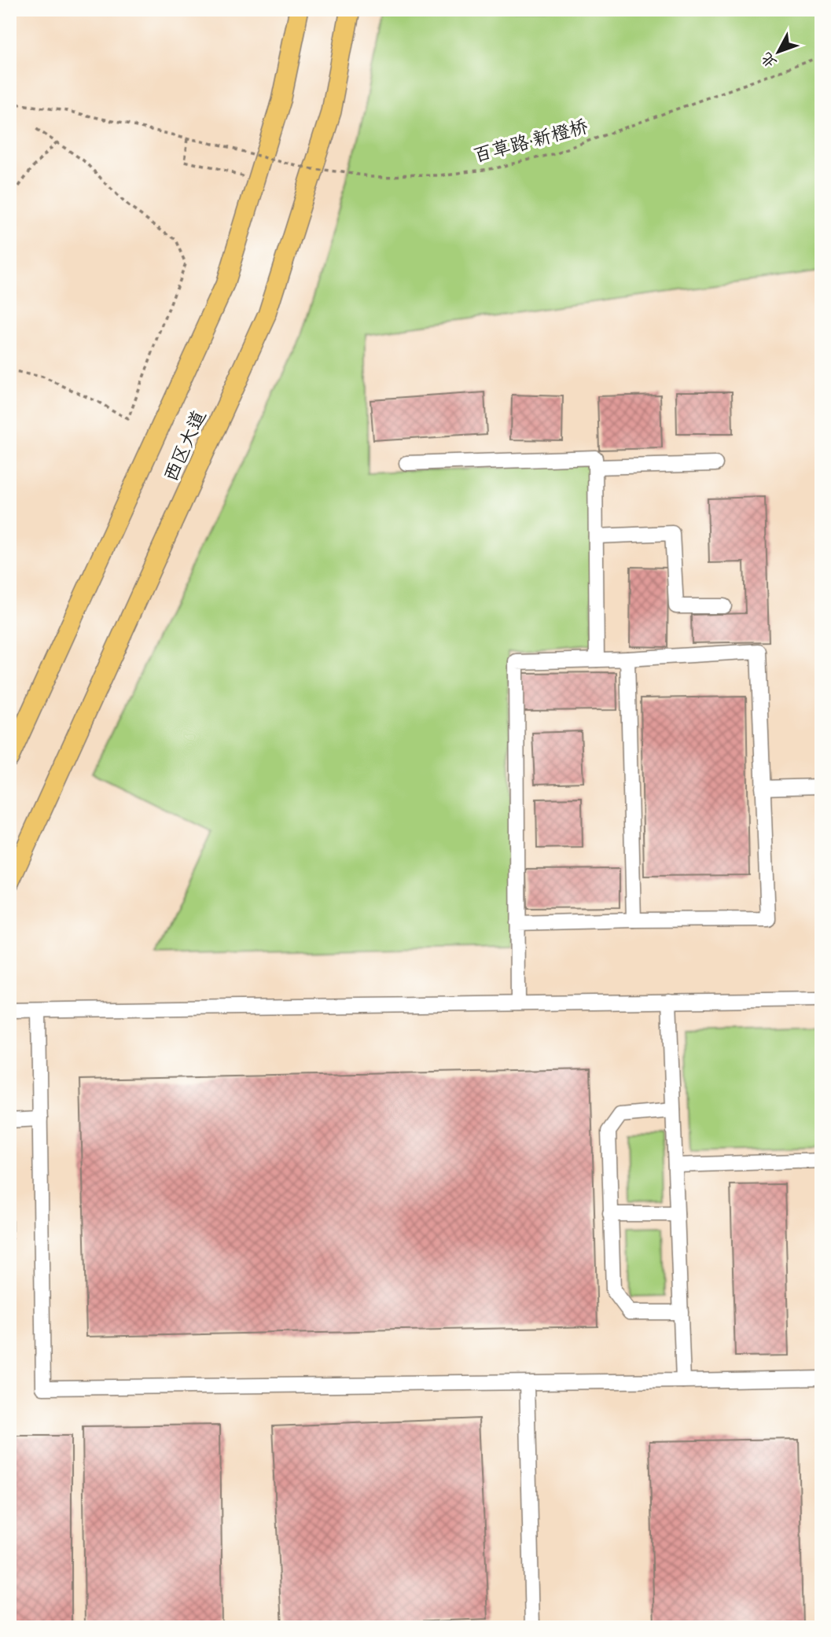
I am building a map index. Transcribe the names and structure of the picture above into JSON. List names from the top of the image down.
{
  "streets": {
    "main road": ["西区大道"],
    "path": ["百草路·新橙桥"]
  },
  "north": "bottom left"
}
